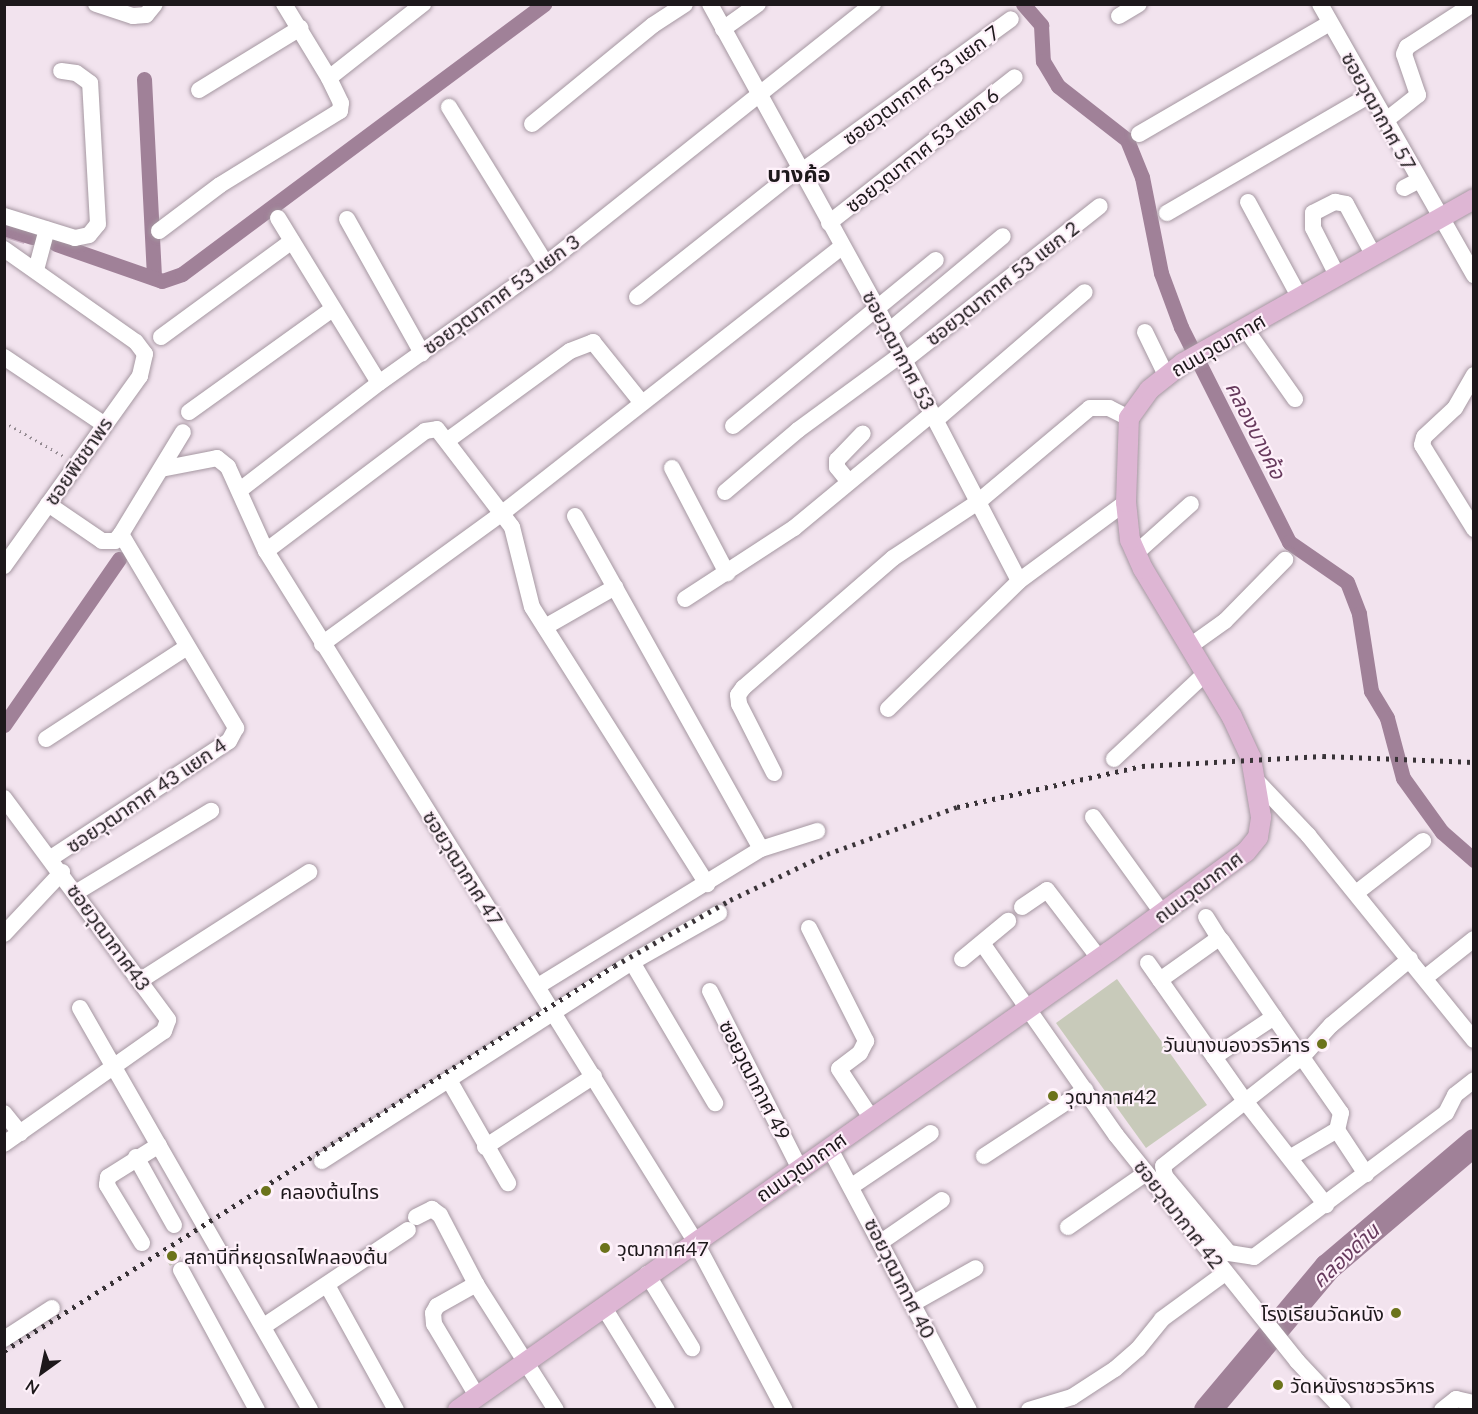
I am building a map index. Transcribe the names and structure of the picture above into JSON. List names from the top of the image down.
{
  "streets": {
    "main road": ["ถนนวุฒากาศ"],
    "street": [
      "ซอยวุฒากาศ 53 แยก 7",
      "ซอยวุฒากาศ 57",
      "ซอยวุฒากาศ 53 แยก 6",
      "ซอยวุฒากาศ 53 แยก 2",
      "ซอยวุฒากาศ 53 แยก 3",
      "ซอยวุฒากาศ 53",
      "ซอยพิชชาพร",
      "ซอยวุฒากาศ 43 แยก 4",
      "ซอยวุฒากาศ 47",
      "ซอยวุฒากาศ43",
      "ซอยวุฒากาศ 49",
      "ซอยวุฒากาศ 42",
      "ซอยวุฒากาศ 40"
    ]
  },
  "crossings": [
    ["ซอยวุฒากาศ 53 แยก 7", "ซอยวุฒากาศ 53"],
    ["ซอยวุฒากาศ 57", "ถนนวุฒากาศ"],
    ["ซอยวุฒากาศ 53 แยก 6", "ซอยวุฒากาศ 53"],
    ["ซอยวุฒากาศ 53 แยก 2", "ซอยวุฒากาศ 53"],
    ["ซอยวุฒากาศ 53 แยก 3", "ซอยวุฒากาศ 53"],
    ["ซอยวุฒากาศ 53 แยก 3", "ซอยวุฒากาศ 47"],
    ["ถนนวุฒากาศ", "ซอยวุฒากาศ 47"],
    ["ถนนวุฒากาศ", "ซอยวุฒากาศ 49"],
    ["ถนนวุฒากาศ", "ซอยวุฒากาศ 42"],
    ["ถนนวุฒากาศ", "ซอยวุฒากาศ 40"],
    ["ซอยวุฒากาศ 43 แยก 4", "ซอยวุฒากาศ43"]
  ],
  "districts": ["บางค้อ"],
  "water": ["คลองบางค้อ", "คลองด่าน"],
  "places": [
    "วันนางนองวรวิหาร",
    "วุฒากาศ42",
    "คลองต้นไทร",
    "วุฒากาศ47",
    "สถานีที่หยุดรถไฟคลองต้น",
    "โรงเรียนวัดหนัง",
    "วัดหนังราชวรวิหาร"
  ],
  "north": "bottom left"
}
